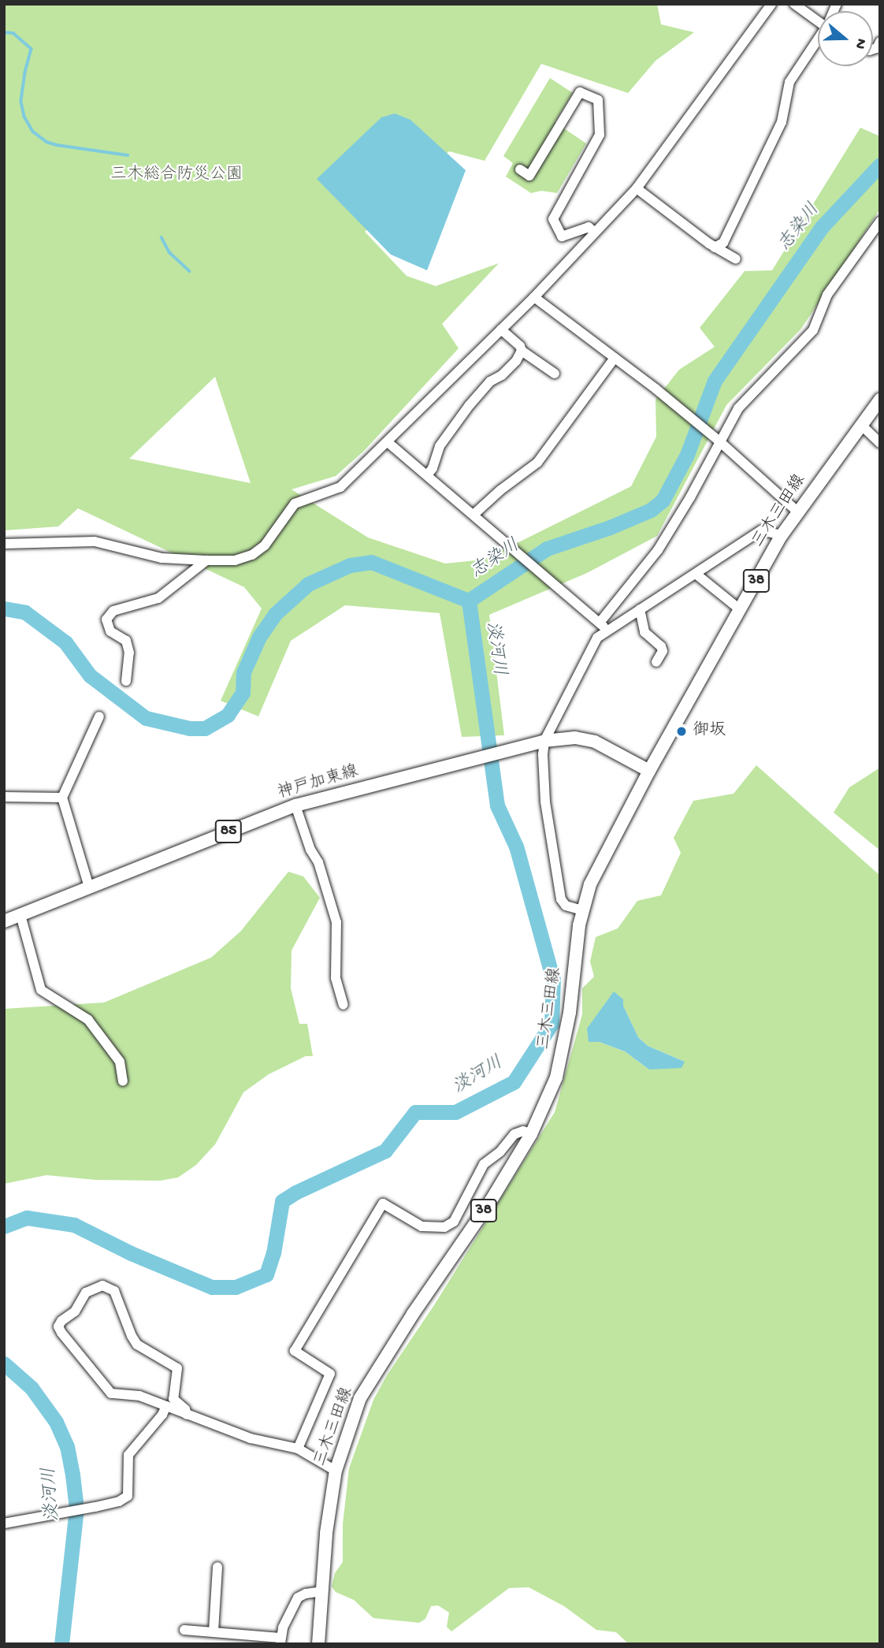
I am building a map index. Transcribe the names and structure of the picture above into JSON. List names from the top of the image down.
{
  "streets": {
    "main road": [
      "三木三田線",
      "38",
      "神戸加東線",
      "85"
    ]
  },
  "crossings": [
    ["三木三田線", "神戸加東線"]
  ],
  "water": ["志染川", "淡河川"],
  "parks": ["三木総合防災公園"],
  "places": ["御坂"],
  "north": "right"
}
